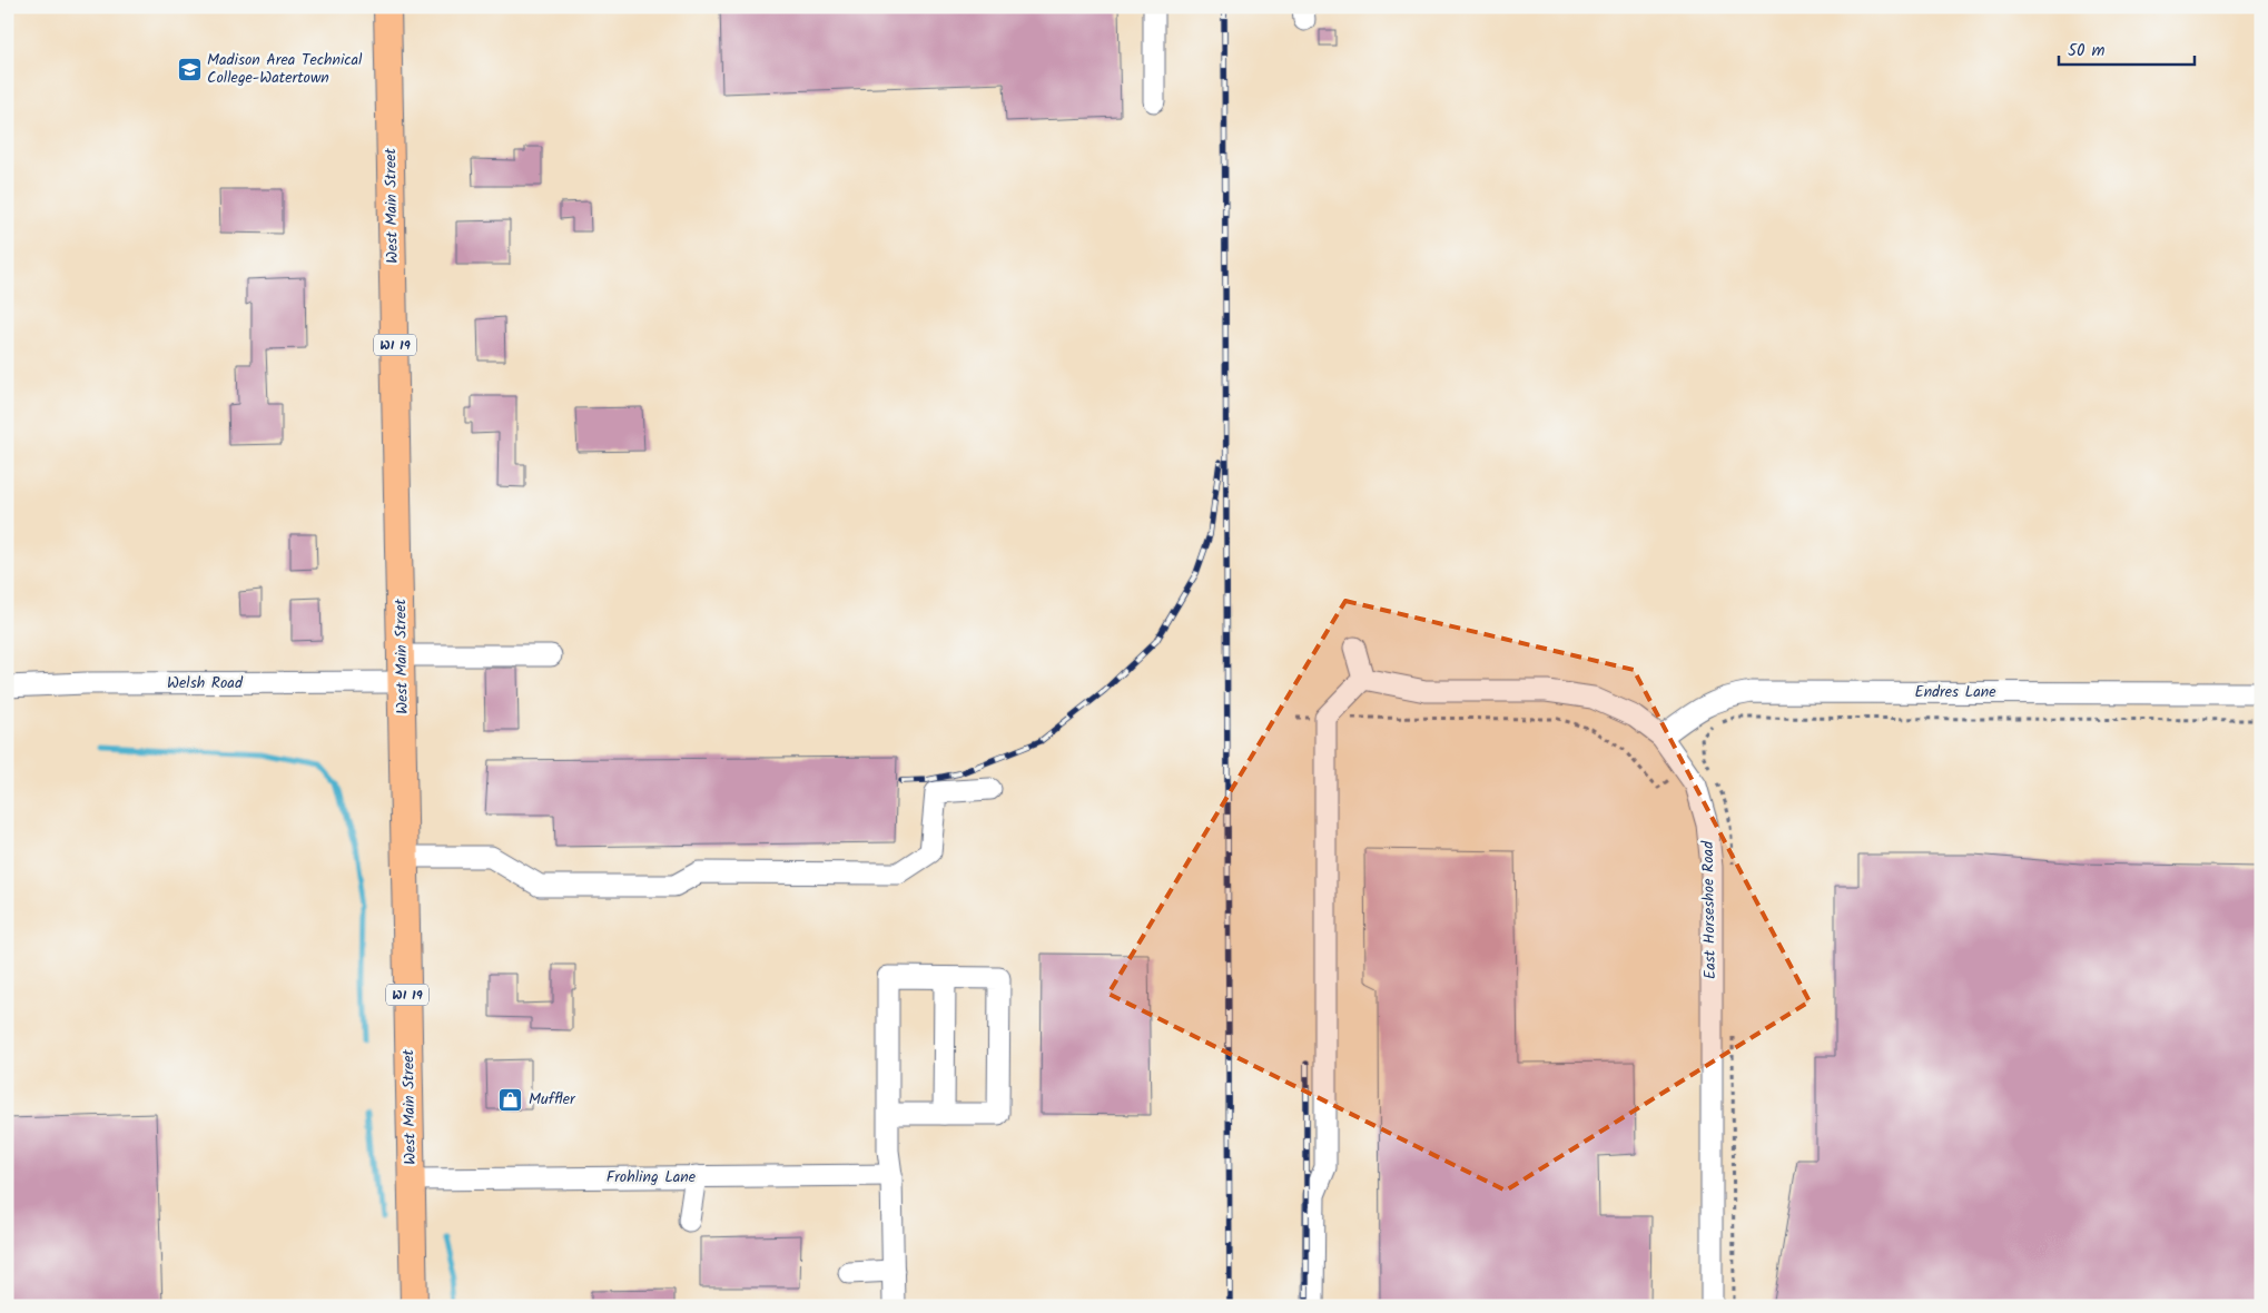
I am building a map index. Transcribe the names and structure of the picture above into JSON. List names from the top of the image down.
{
  "streets": {
    "main road": ["West Main Street", "WI 19"],
    "street": [
      "Welsh Road",
      "Endres Lane",
      "East Horseshoe Road",
      "Frohling Lane"
    ]
  },
  "crossings": [
    ["West Main Street", "Welsh Road"],
    ["West Main Street", "Frohling Lane"],
    ["Endres Lane", "East Horseshoe Road"]
  ],
  "places": {
    "school or university": ["Madison Area Technical College-Watertown"],
    "shop": ["Muffler"]
  },
  "scale_bar": "50 m"
}
